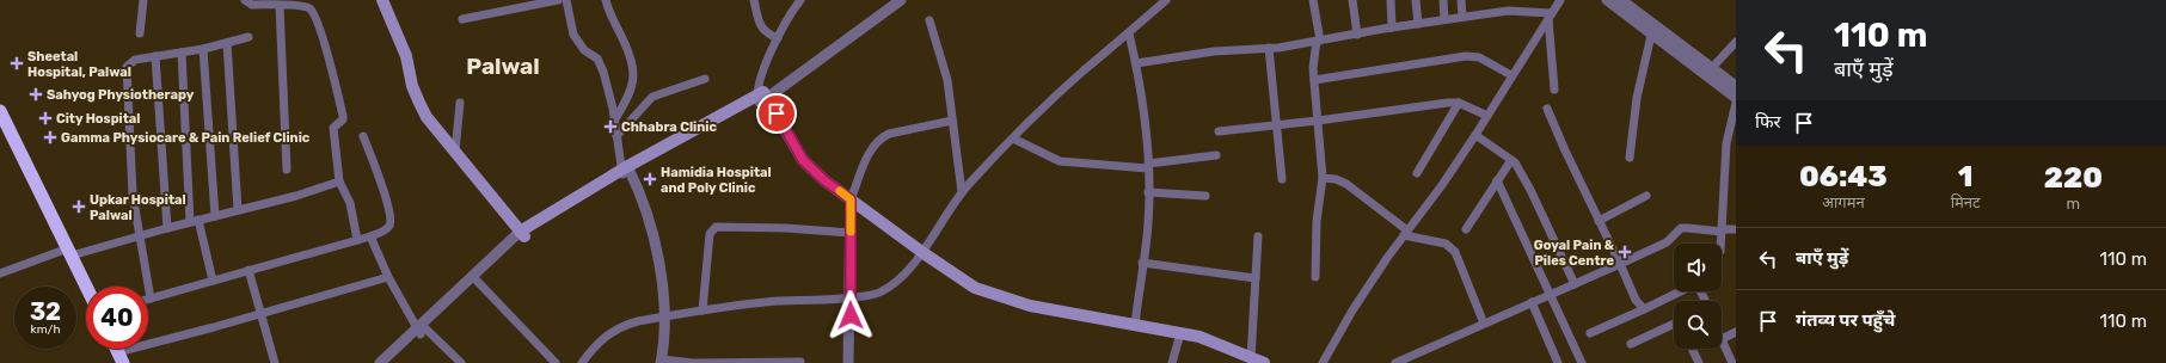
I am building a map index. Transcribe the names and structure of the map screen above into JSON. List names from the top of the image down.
{
  "districts": ["Palwal"],
  "places": {
    "health": [
      "Sheetal Hospital, Palwal",
      "Sahyog Physiotherapy",
      "City Hospital",
      "Chhabra Clinic",
      "Gamma Physiocare & Pain Relief Clinic",
      "Hamidia Hospital and Poly Clinic",
      "Upkar Hospital Palwal",
      "Goyal Pain & Piles Centre"
    ]
  },
  "page": {
    "turn": ["110 m", "बाएँ मुड़ें"],
    "then": "फिर",
    "eta": [
      "06:43",
      "आगमन",
      "1",
      "मिनट",
      "220",
      "m"
    ],
    "list": [
      {
        "name": "बाएँ मुड़ें",
        "value": "110 m"
      },
      {
        "name": "गंतव्य पर पहुँचे",
        "value": "110 m"
      }
    ],
    "speed": "32 km/h",
    "limit": "40"
  }
}
